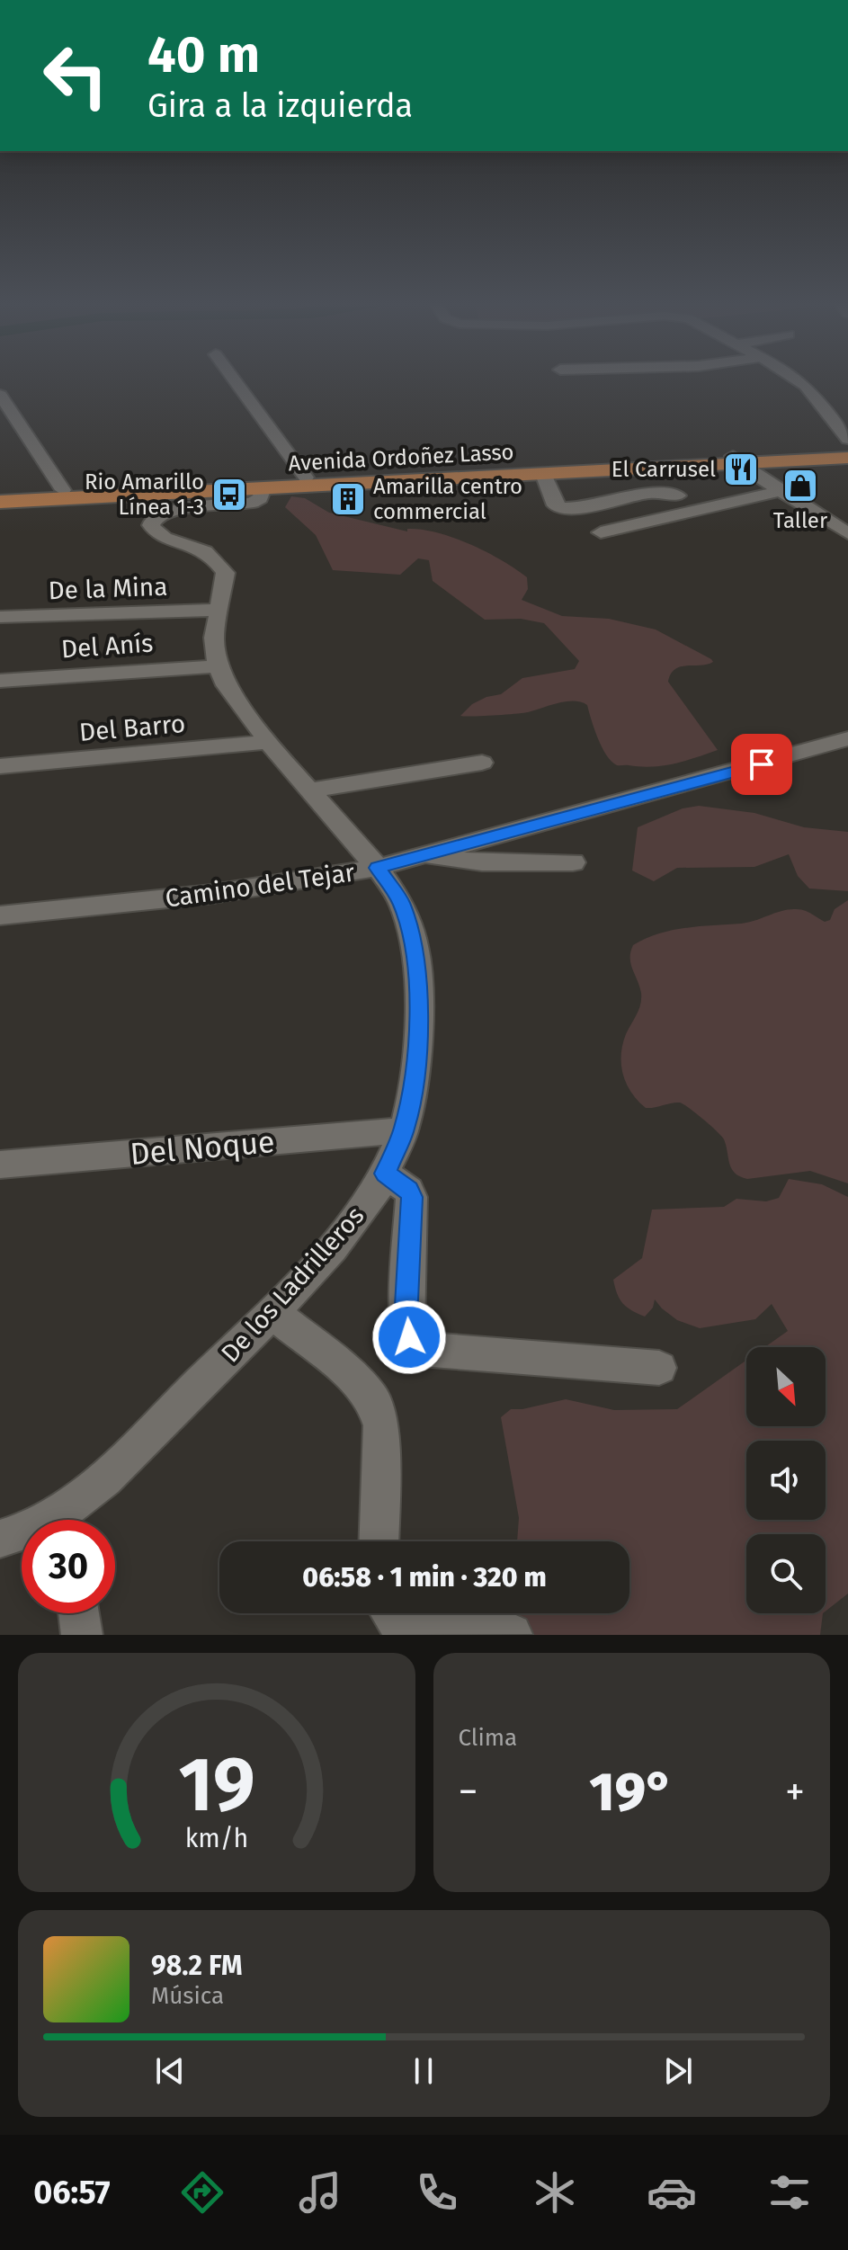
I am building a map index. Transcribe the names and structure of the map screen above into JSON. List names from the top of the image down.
{
  "streets": {
    "main road": ["Avenida Ordoñez Lasso"],
    "street": [
      "De la Mina",
      "Del Anís",
      "Del Barro",
      "Camino del Tejar",
      "Del Noque",
      "De los Ladrilleros"
    ]
  },
  "crossings": [
    ["Avenida Ordoñez Lasso", "De los Ladrilleros"],
    ["De la Mina", "De los Ladrilleros"],
    ["Del Anís", "De los Ladrilleros"],
    ["Del Barro", "De los Ladrilleros"],
    ["Camino del Tejar", "De los Ladrilleros"],
    ["Del Noque", "De los Ladrilleros"]
  ],
  "places": {
    "restaurant": ["El Carrusel"],
    "shop": ["Taller"],
    "bus stop": ["Rio Amarillo Línea 1-3"],
    "building": ["Amarilla centro commercial"]
  },
  "north": "bottom right",
  "page": {
    "turn": ["40 m", "Gira a la izquierda"],
    "limit": "30",
    "trip": "06:58 · 1 min · 320 m",
    "tile": "Clima",
    "heat": ["−", "19°", "+"],
    "song": ["98.2 FM", "Música"],
    "tabs": "06:57",
    "gauge": ["19", "km/h"]
  }
}
